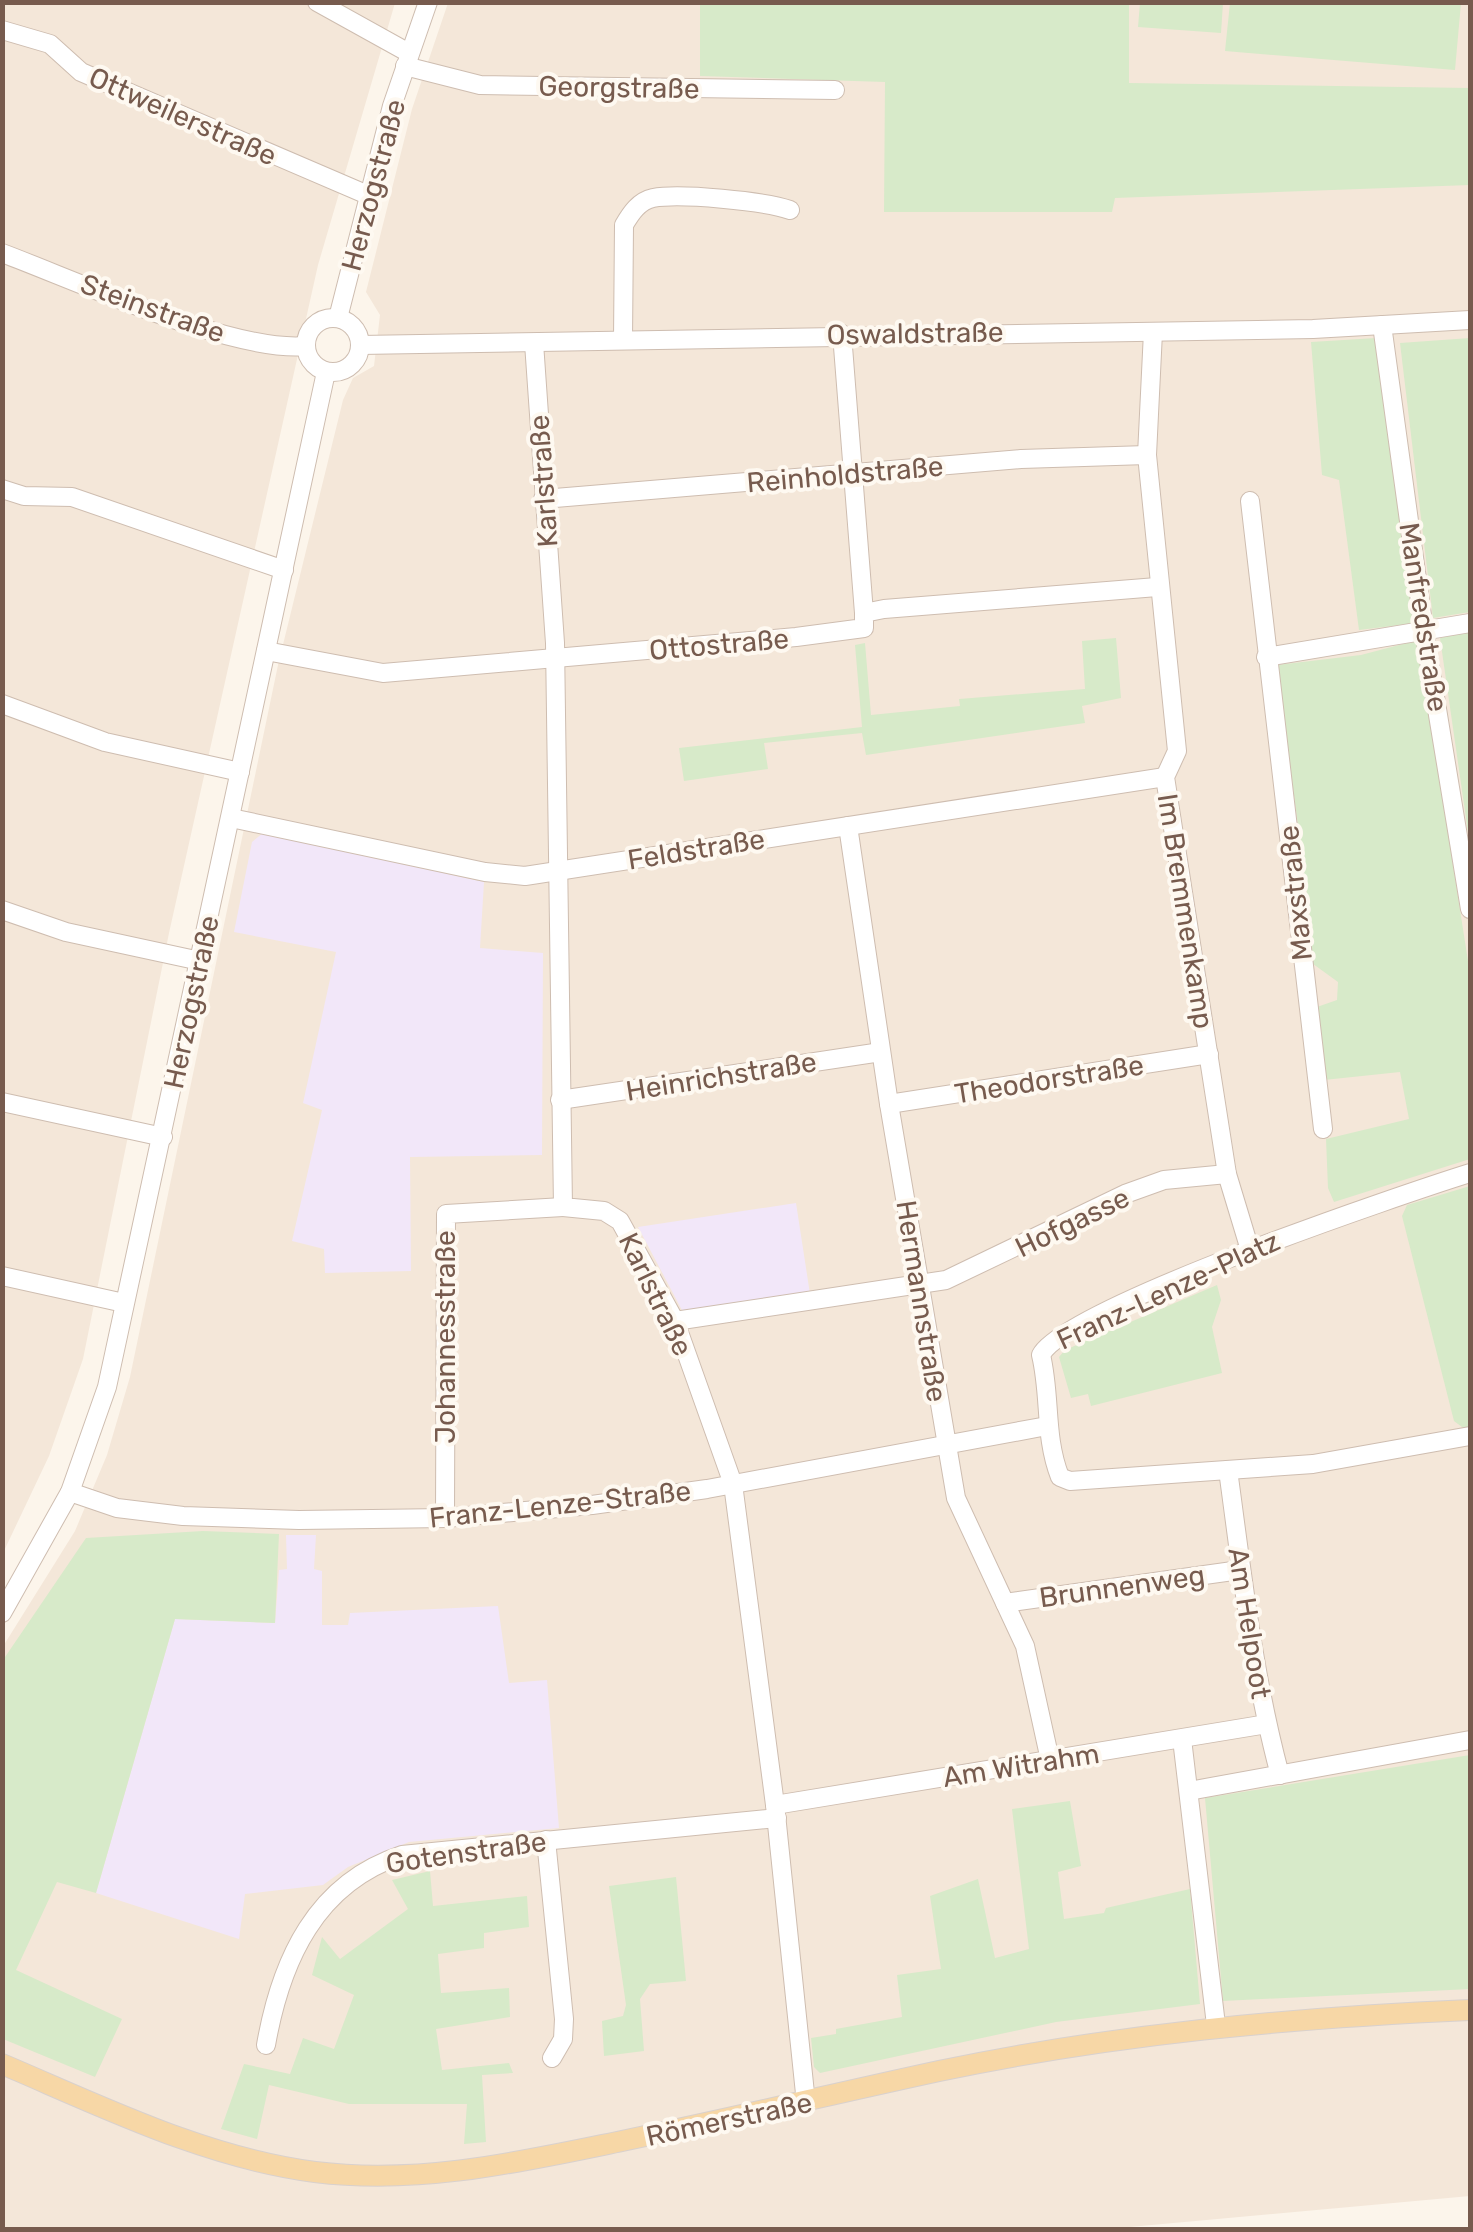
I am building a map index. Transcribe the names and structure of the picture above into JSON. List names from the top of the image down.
{
  "streets": {
    "main road": ["Römerstraße"],
    "street": [
      "Georgstraße",
      "Ottweilerstraße",
      "Herzogstraße",
      "Steinstraße",
      "Oswaldstraße",
      "Reinholdstraße",
      "Karlstraße",
      "Manfredstraße",
      "Ottostraße",
      "Feldstraße",
      "Maxstraße",
      "Im Bremmenkamp",
      "Heinrichstraße",
      "Theodorstraße",
      "Hofgasse",
      "Franz-Lenze-Platz",
      "Hermannstraße",
      "Johannesstraße",
      "Franz-Lenze-Straße",
      "Brunnenweg",
      "Am Helpoot",
      "Am Witrahm",
      "Gotenstraße"
    ]
  },
  "crossings": [
    ["Georgstraße", "Herzogstraße"],
    ["Ottweilerstraße", "Herzogstraße"],
    ["Herzogstraße", "Steinstraße"],
    ["Herzogstraße", "Oswaldstraße"],
    ["Herzogstraße", "Ottostraße"],
    ["Herzogstraße", "Feldstraße"],
    ["Herzogstraße", "Franz-Lenze-Straße"],
    ["Steinstraße", "Oswaldstraße"],
    ["Oswaldstraße", "Karlstraße"],
    ["Oswaldstraße", "Manfredstraße"],
    ["Oswaldstraße", "Im Bremmenkamp"],
    ["Reinholdstraße", "Karlstraße"],
    ["Reinholdstraße", "Im Bremmenkamp"],
    ["Karlstraße", "Ottostraße"],
    ["Karlstraße", "Feldstraße"],
    ["Karlstraße", "Heinrichstraße"],
    ["Karlstraße", "Hofgasse"],
    ["Karlstraße", "Johannesstraße"],
    ["Karlstraße", "Franz-Lenze-Straße"],
    ["Karlstraße", "Am Witrahm"],
    ["Karlstraße", "Gotenstraße"],
    ["Karlstraße", "Römerstraße"],
    ["Ottostraße", "Im Bremmenkamp"],
    ["Feldstraße", "Im Bremmenkamp"],
    ["Feldstraße", "Hermannstraße"],
    ["Im Bremmenkamp", "Theodorstraße"],
    ["Im Bremmenkamp", "Hofgasse"],
    ["Im Bremmenkamp", "Franz-Lenze-Platz"],
    ["Heinrichstraße", "Hermannstraße"],
    ["Theodorstraße", "Hermannstraße"],
    ["Hofgasse", "Hermannstraße"],
    ["Franz-Lenze-Platz", "Franz-Lenze-Straße"],
    ["Franz-Lenze-Platz", "Am Helpoot"],
    ["Hermannstraße", "Franz-Lenze-Straße"],
    ["Hermannstraße", "Brunnenweg"],
    ["Hermannstraße", "Am Witrahm"],
    ["Johannesstraße", "Franz-Lenze-Straße"],
    ["Brunnenweg", "Am Helpoot"],
    ["Am Helpoot", "Am Witrahm"],
    ["Am Witrahm", "Gotenstraße"]
  ]
}
